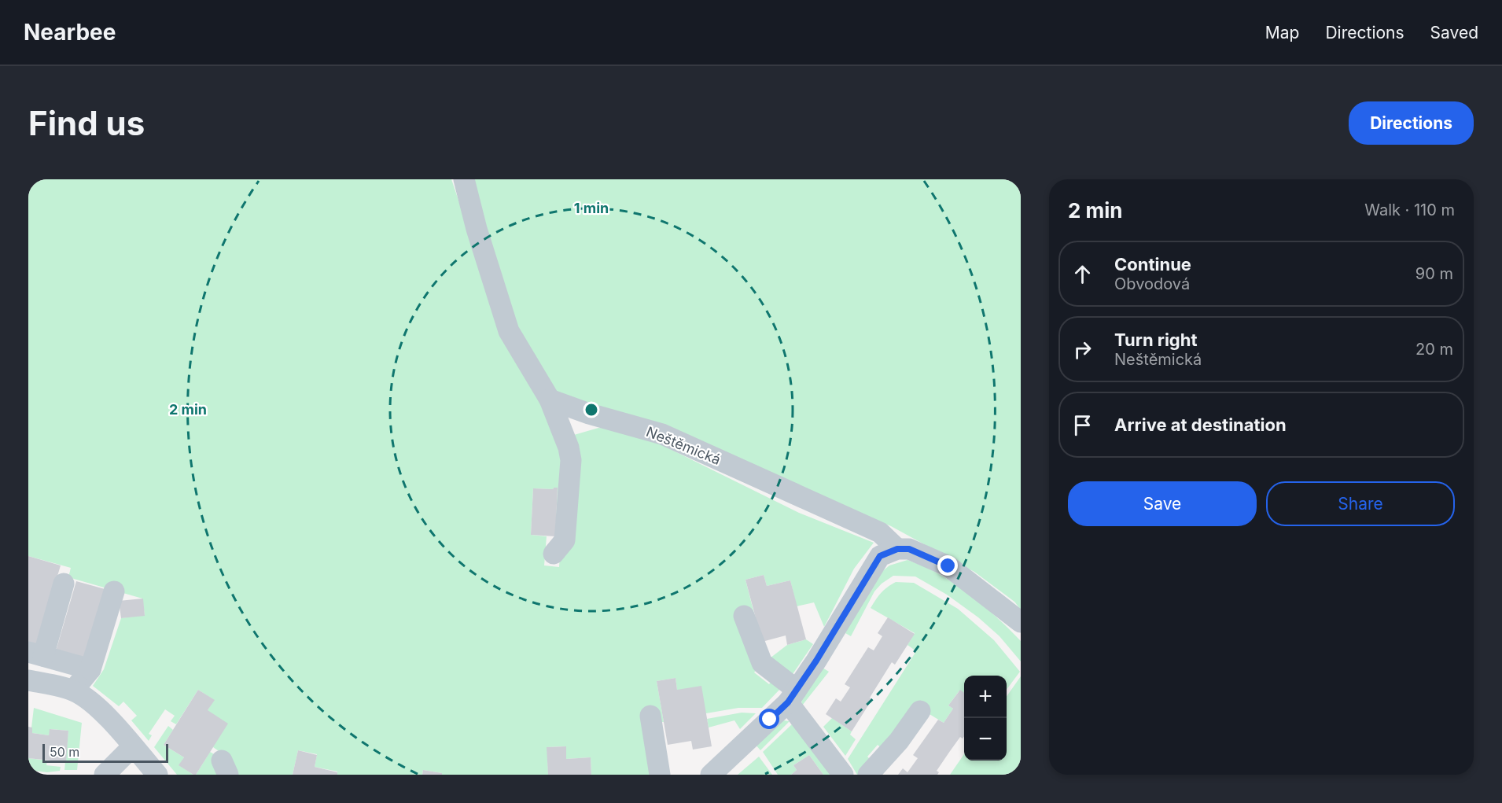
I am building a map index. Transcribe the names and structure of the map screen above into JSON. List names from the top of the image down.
{
  "streets": {
    "street": ["Neštěmická"]
  },
  "scale_bar": "50 m",
  "page": {
    "header": "Nearbee",
    "nav": ["Map", "Directions", "Saved"],
    "buttons": [
      "Directions",
      ["Save", "Share"]
    ],
    "title": "Find us",
    "heading": ["2 min", "Walk · 110 m"],
    "list": [
      ["Continue", "Obvodová", "90 m"],
      ["Turn right", "Neštěmická", "20 m"],
      "Arrive at destination"
    ],
    "map_buttons": ["+", "−"],
    "scale": "50 m"
  },
  "rings": ["1 min", "2 min"]
}
